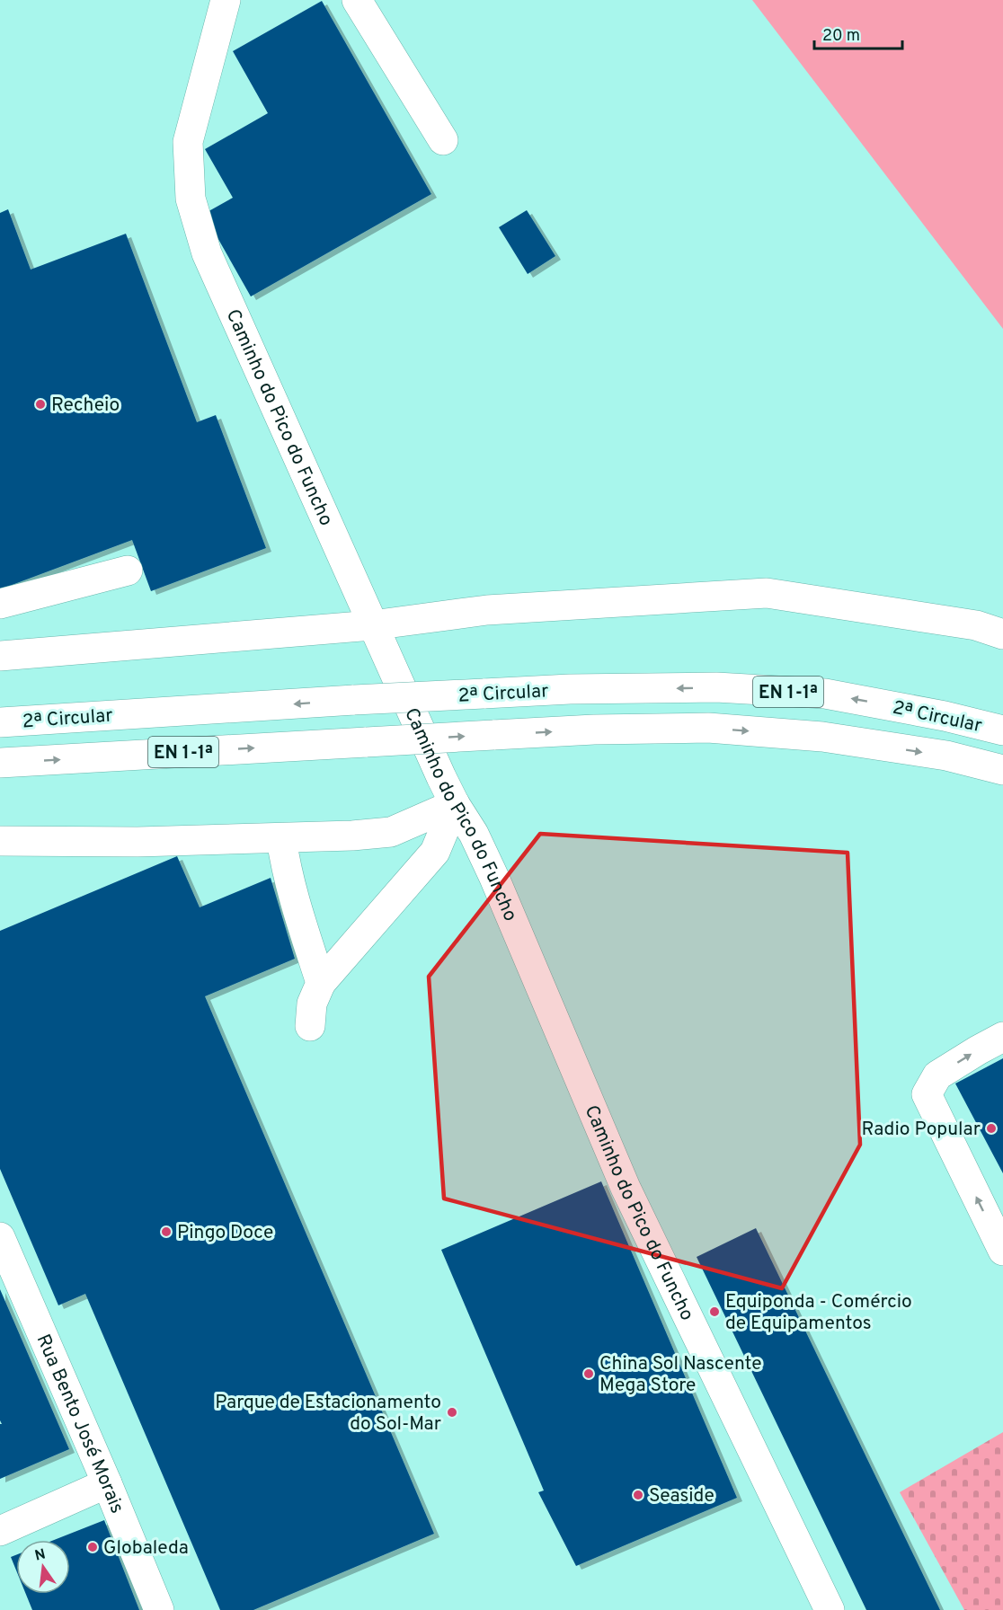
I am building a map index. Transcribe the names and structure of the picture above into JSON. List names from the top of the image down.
{
  "streets": {
    "main road": [
      "Caminho do Pico do Funcho",
      "EN 1-1ª",
      "2ª Circular",
      "Rua Bento José Morais"
    ]
  },
  "places": [
    "Recheio",
    "Radio Popular",
    "Pingo Doce",
    "Equiponda - Comércio de Equipamentos",
    "China Sol Nascente Mega Store",
    "Parque de Estacionamento do Sol-Mar",
    "Seaside",
    "Globaleda"
  ],
  "scale_bar": "20 m",
  "north": "top"
}
